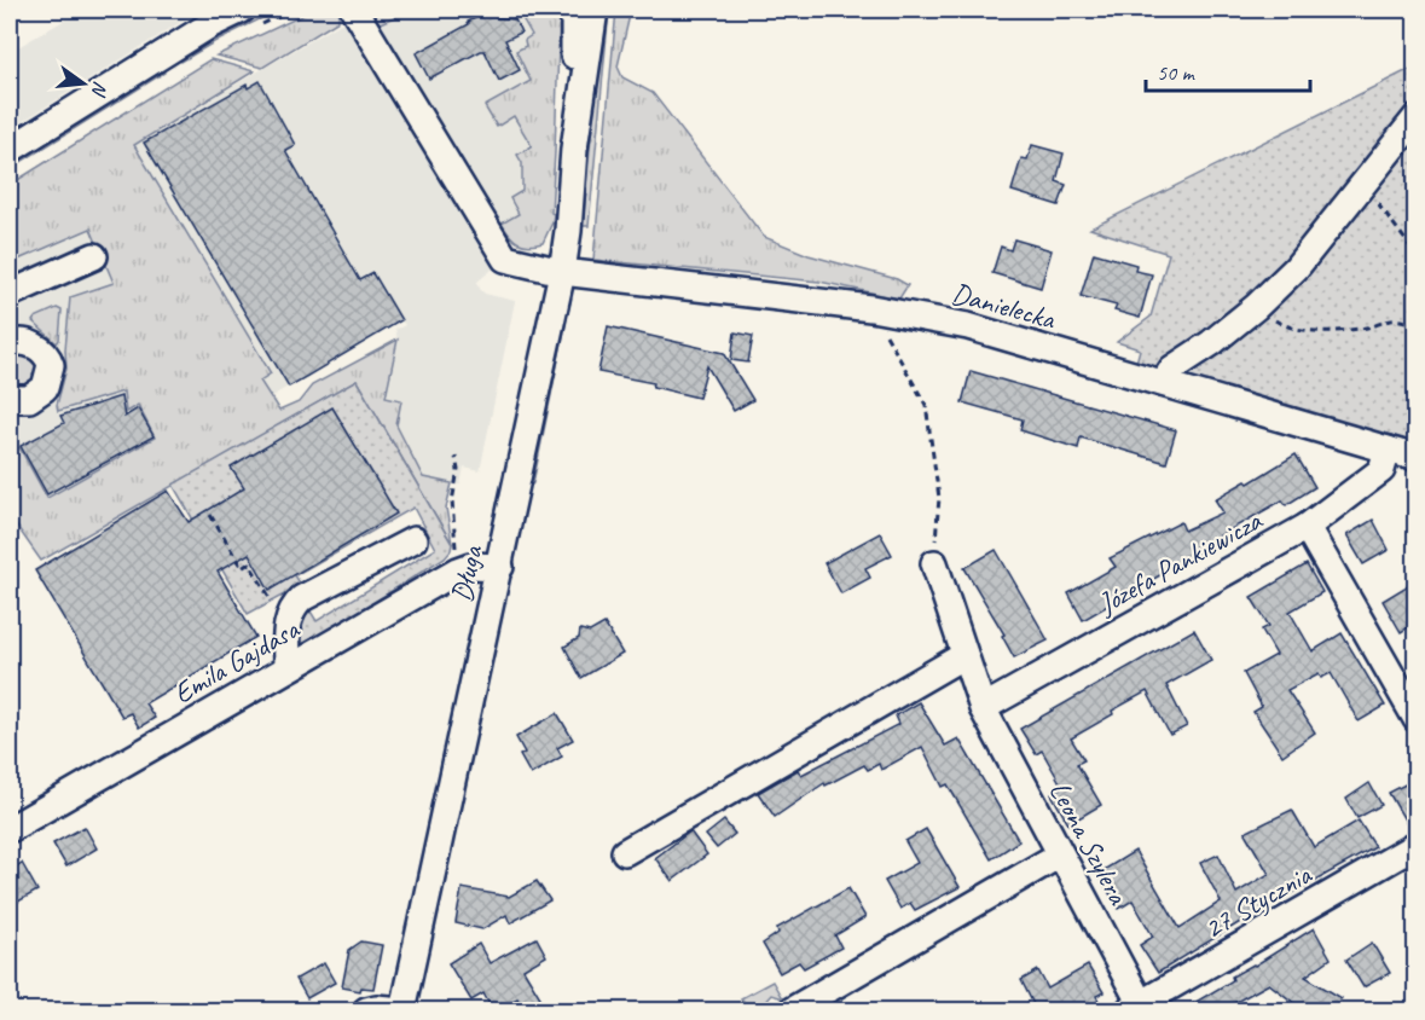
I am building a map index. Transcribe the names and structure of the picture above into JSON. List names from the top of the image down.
{
  "streets": {
    "street": [
      "Danielecka",
      "Józefa Pankiewicza",
      "Długa",
      "Emila Gajdasa",
      "Leona Szylera",
      "27 Stycznia"
    ]
  },
  "crossings": [
    ["Danielecka", "Józefa Pankiewicza"],
    ["Danielecka", "Długa"],
    ["Józefa Pankiewicza", "Leona Szylera"],
    ["Długa", "Emila Gajdasa"],
    ["Leona Szylera", "27 Stycznia"]
  ],
  "scale_bar": "50 m",
  "north": "right"
}
